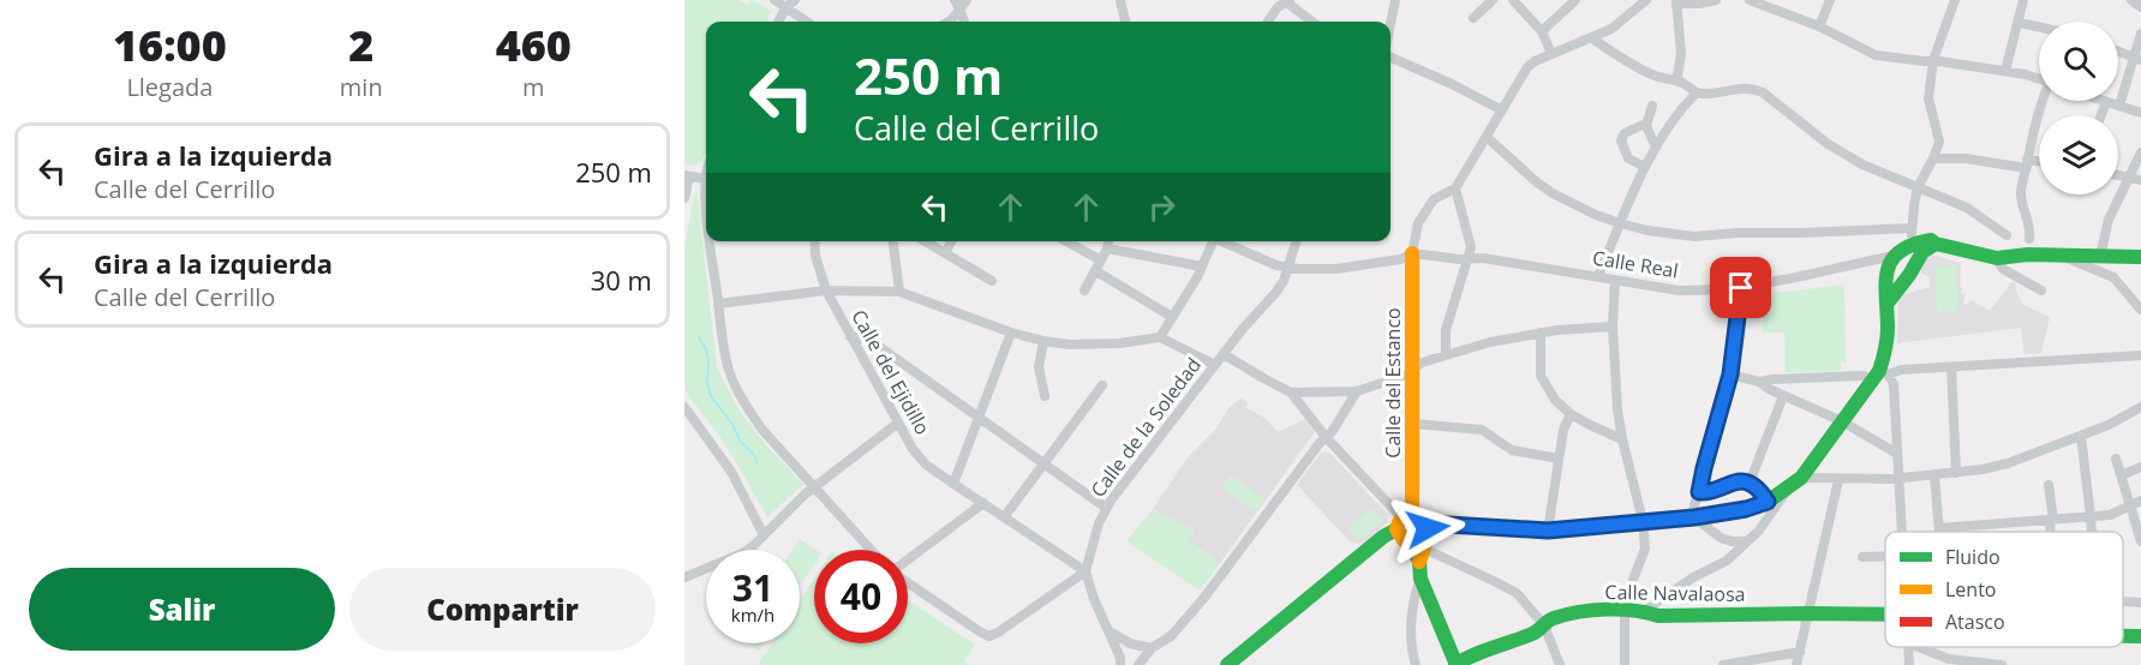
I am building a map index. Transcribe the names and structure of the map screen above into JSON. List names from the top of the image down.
{
  "streets": {
    "street": [
      "Calle Real",
      "Calle del Ejidillo",
      "Calle del Estanco",
      "Calle de la Soledad",
      "Calle Navalaosa"
    ]
  },
  "crossings": [
    ["Calle Real", "Calle del Estanco"],
    ["Calle Real", "Calle de la Soledad"],
    ["Calle del Ejidillo", "Calle de la Soledad"]
  ],
  "legend": ["Fluido", "Lento", "Atasco"],
  "page": {
    "eta": [
      "16:00",
      "Llegada",
      "2",
      "min",
      "460",
      "m"
    ],
    "turn": ["250 m", "Calle del Cerrillo"],
    "list": [
      {
        "name": "Gira a la izquierda",
        "note": "Calle del Cerrillo",
        "value": "250 m"
      },
      {
        "name": "Gira a la izquierda",
        "note": "Calle del Cerrillo",
        "value": "30 m"
      }
    ],
    "speed": "31 km/h",
    "limit": "40",
    "buttons": ["Salir", "Compartir"]
  }
}
